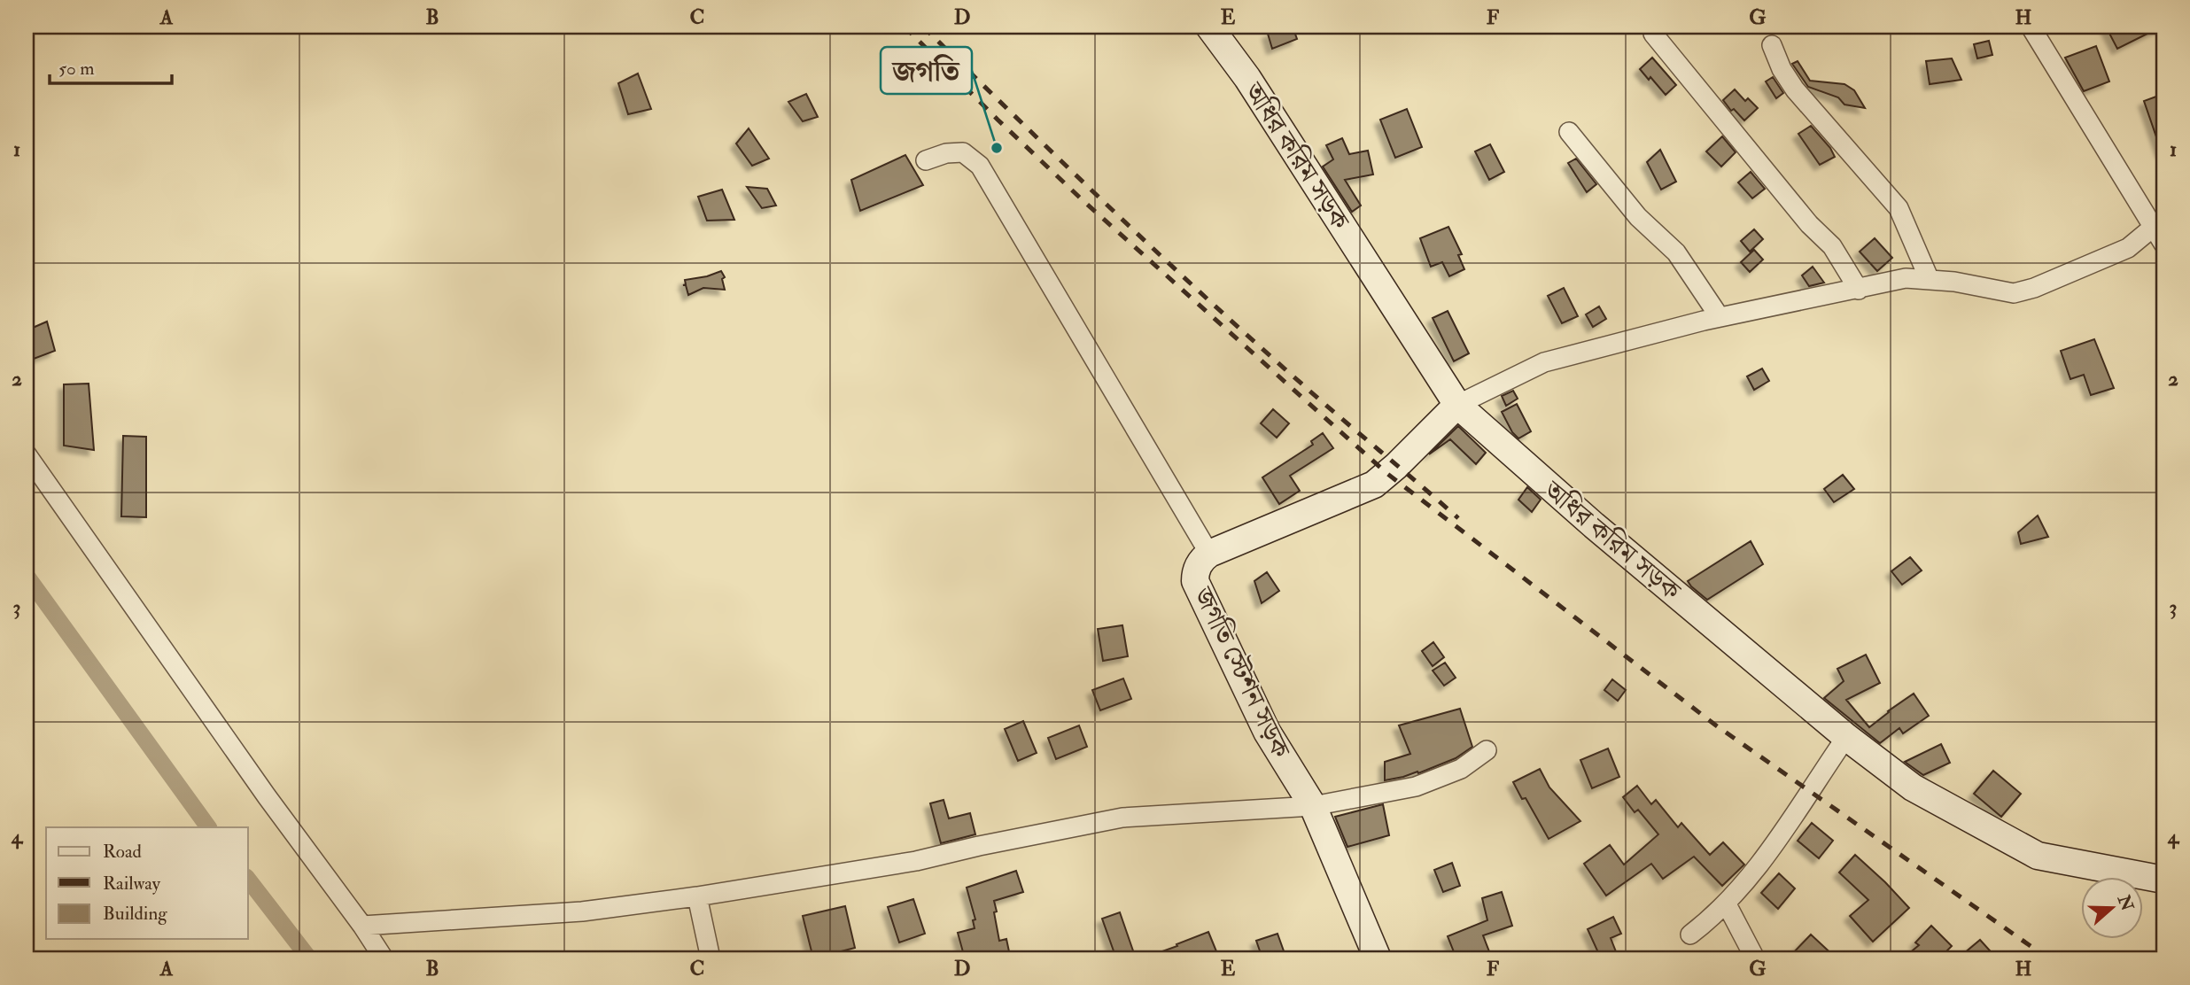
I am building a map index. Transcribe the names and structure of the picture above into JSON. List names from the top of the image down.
{
  "streets": {
    "main road": ["অধির করিম সড়ক", "জগতি স্টেশন সড়ক"]
  },
  "crossings": [
    ["অধির করিম সড়ক", "জগতি স্টেশন সড়ক"]
  ],
  "places": ["জগতি"],
  "legend": ["Road", "Railway", "Building"],
  "scale_bar": "50 m",
  "north": "right",
  "grid": {
    "columns": [
      "A",
      "B",
      "C",
      "D",
      "E",
      "F",
      "G",
      "H"
    ],
    "rows": [
      "1",
      "2",
      "3",
      "4"
    ]
  }
}
